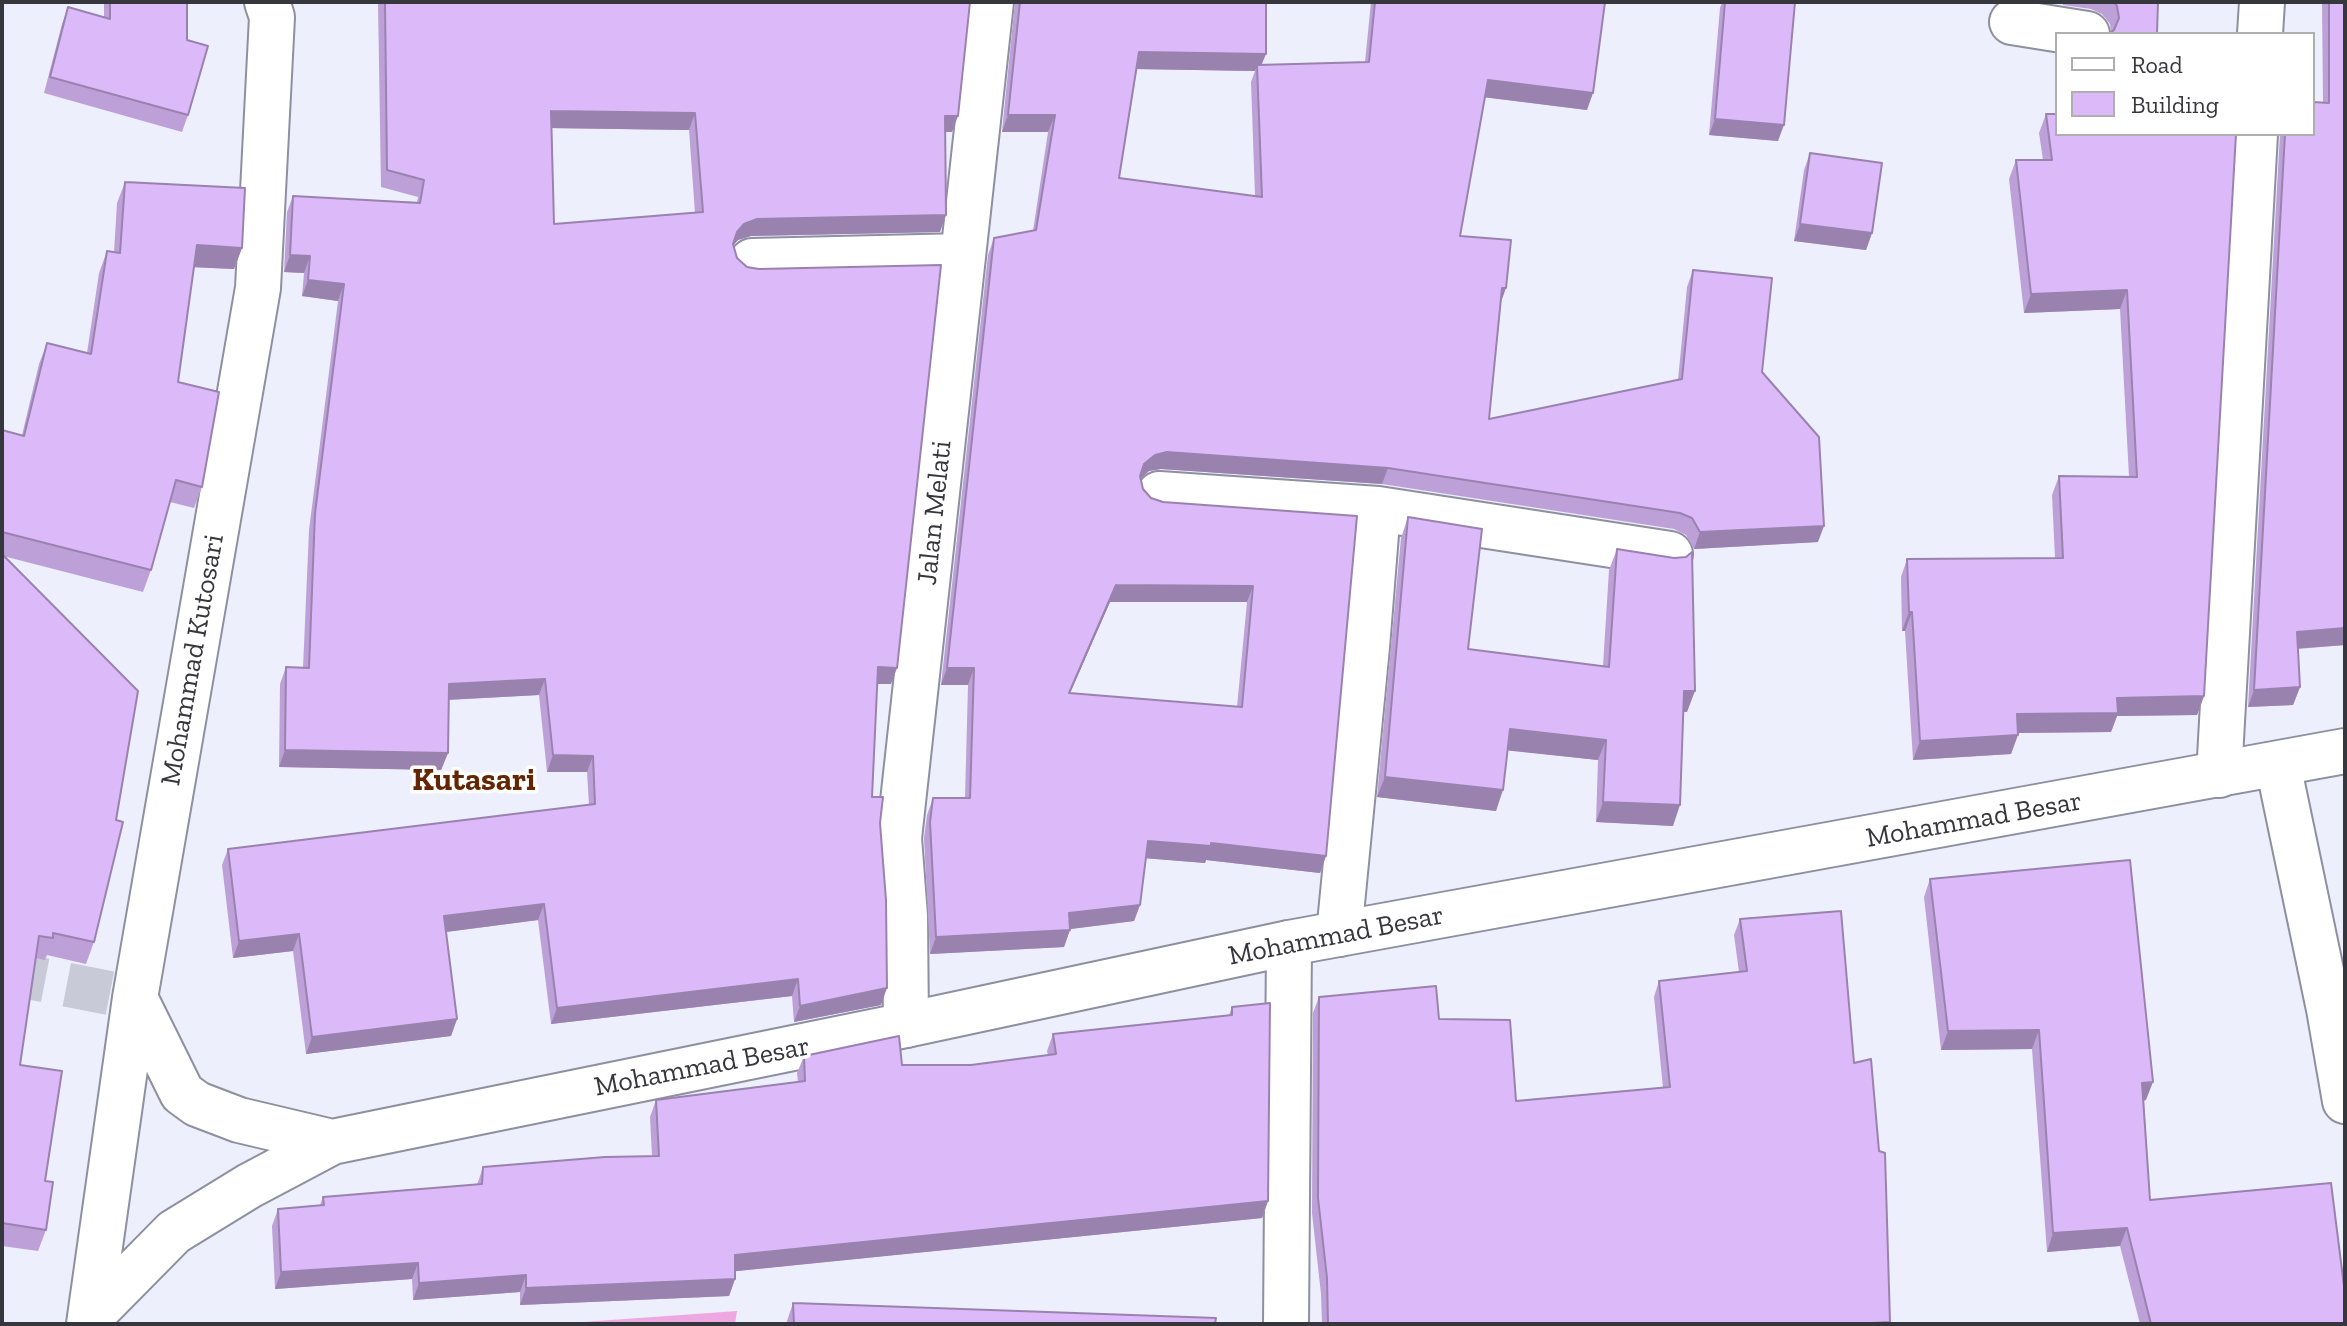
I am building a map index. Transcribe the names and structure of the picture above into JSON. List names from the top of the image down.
{
  "streets": {
    "street": ["Jalan Melati", "Mohammad Kutosari", "Mohammad Besar"]
  },
  "crossings": [
    ["Jalan Melati", "Mohammad Besar"]
  ],
  "districts": ["Kutasari"],
  "legend": ["Road", "Building"]
}
